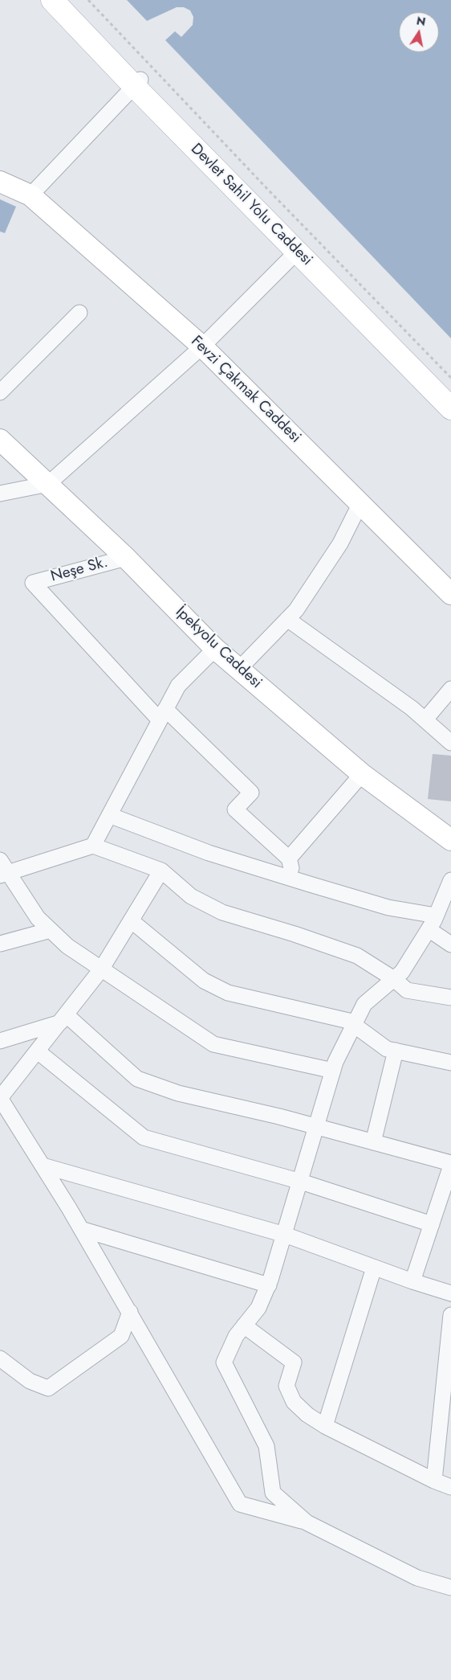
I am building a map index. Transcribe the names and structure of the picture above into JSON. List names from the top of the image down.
{
  "streets": {
    "main road": ["Devlet Sahil Yolu Caddesi"],
    "street": ["Fevzi Çakmak Caddesi", "Neşe Sk.", "İpekyolu Caddesi"]
  },
  "crossings": [
    ["Neşe Sk.", "İpekyolu Caddesi"]
  ],
  "north": "top"
}
